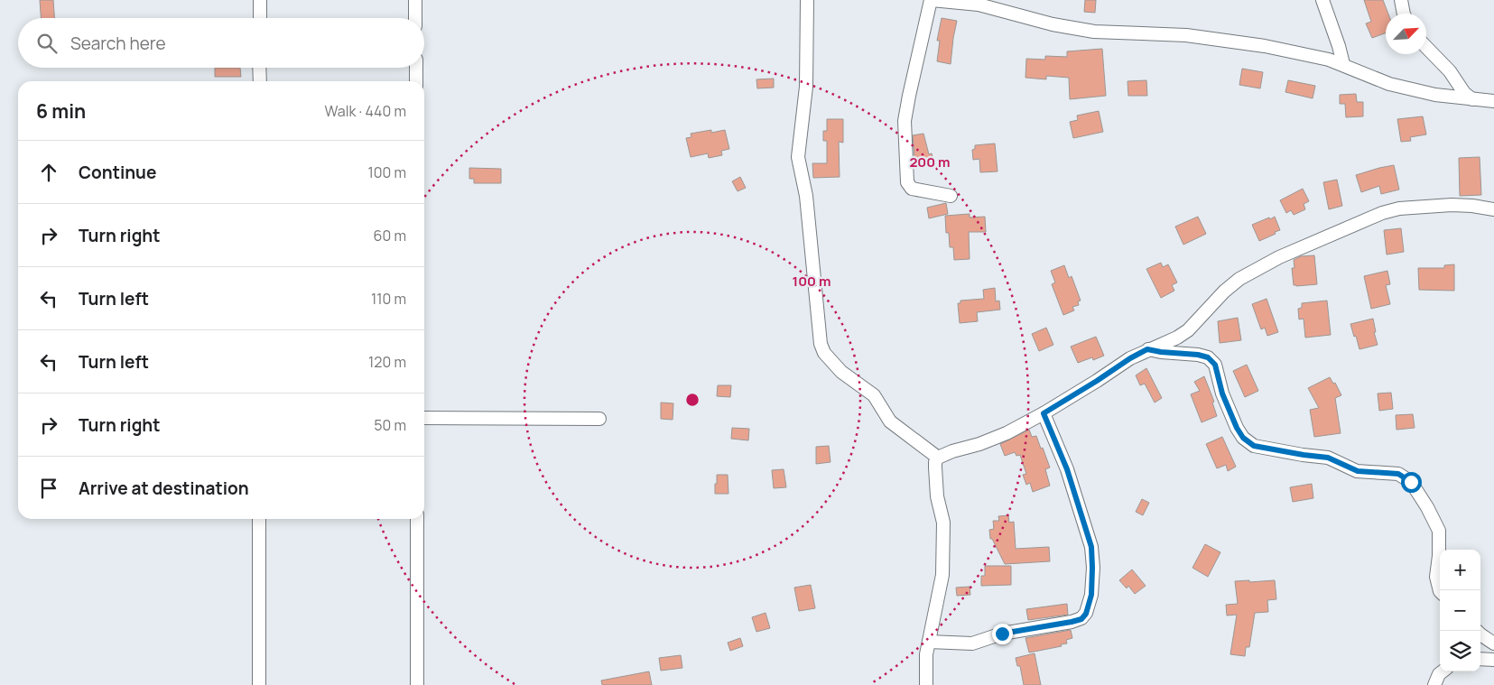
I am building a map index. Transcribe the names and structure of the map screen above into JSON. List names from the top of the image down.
{
  "north": "top right",
  "page": {
    "search": "Search here",
    "heading": ["6 min", "Walk · 440 m"],
    "list": [
      ["Continue", "100 m"],
      ["Turn right", "60 m"],
      ["Turn left", "110 m"],
      ["Turn left", "120 m"],
      ["Turn right", "50 m"],
      "Arrive at destination"
    ],
    "map_buttons": ["+", "−"]
  },
  "rings": ["200 m", "100 m"]
}
